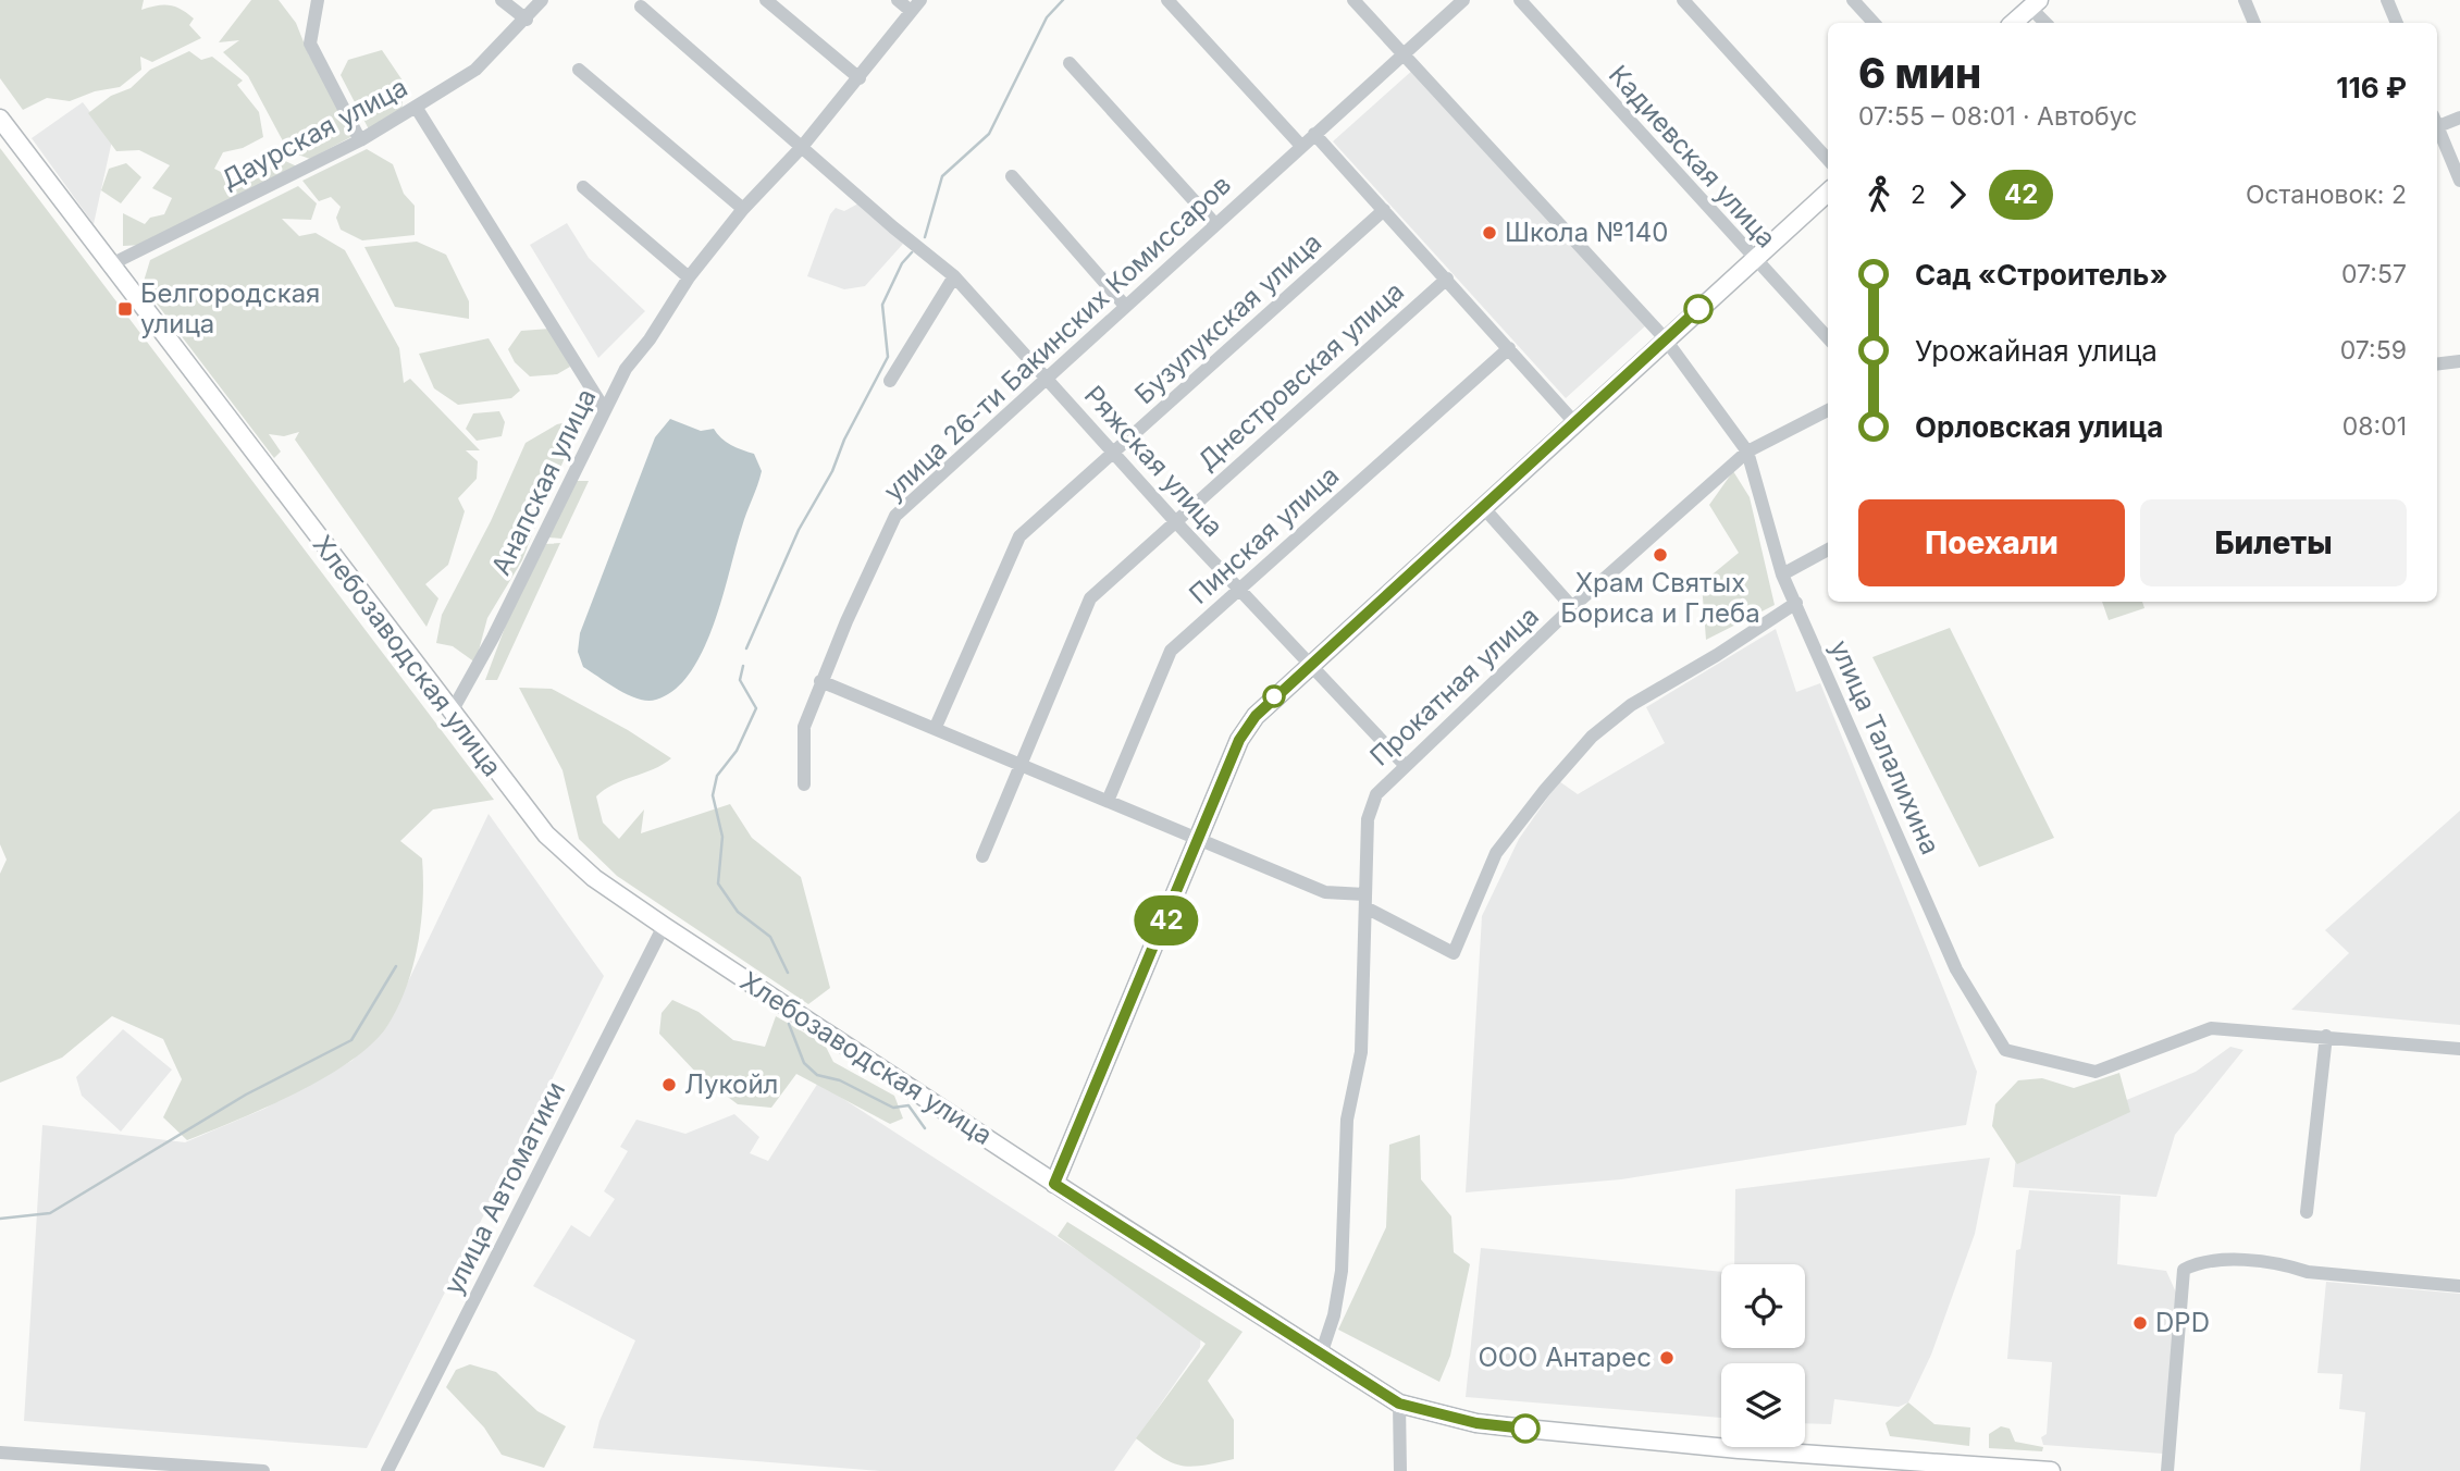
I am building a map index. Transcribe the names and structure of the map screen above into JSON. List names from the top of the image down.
{
  "streets": {
    "main road": ["Хлебозаводская улица"],
    "street": [
      "Даурская улица",
      "Кадиевская улица",
      "Бузулукская улица",
      "улица 26-ти Бакинских Комиссаров",
      "Днестровская улица",
      "Ряжская улица",
      "Анапская улица",
      "Пинская улица",
      "Прокатная улица",
      "улица Талалихина",
      "улица Автоматики"
    ]
  },
  "crossings": [
    ["Даурская улица", "Хлебозаводская улица"],
    ["Бузулукская улица", "Ряжская улица"],
    ["улица 26-ти Бакинских Комиссаров", "Ряжская улица"],
    ["улица 26-ти Бакинских Комиссаров", "улица Талалихина"],
    ["Днестровская улица", "Ряжская улица"],
    ["Ряжская улица", "Анапская улица"],
    ["Ряжская улица", "Пинская улица"],
    ["Ряжская улица", "Прокатная улица"],
    ["Анапская улица", "Хлебозаводская улица"],
    ["Хлебозаводская улица", "Прокатная улица"],
    ["Хлебозаводская улица", "улица Автоматики"],
    ["Прокатная улица", "улица Талалихина"]
  ],
  "places": {
    "other": [
      "Школа №140",
      "Храм Святых Бориса и Глеба",
      "Лукойл",
      "DPD",
      "ООО Антарес"
    ],
    "transit": ["Белгородская улица"]
  },
  "lines": ["bus line 42"],
  "page": {
    "on_map": "42",
    "heading": ["6 мин", "07:55 – 08:01 · Автобус", "116 ₽"],
    "legs": ["2", "42", "Остановок: 2"],
    "list": [
      {
        "name": "Сад «Строитель»",
        "value": "07:57"
      },
      {
        "name": "Урожайная улица",
        "value": "07:59"
      },
      {
        "name": "Орловская улица",
        "value": "08:01"
      }
    ],
    "buttons": ["Поехали", "Билеты"]
  }
}
